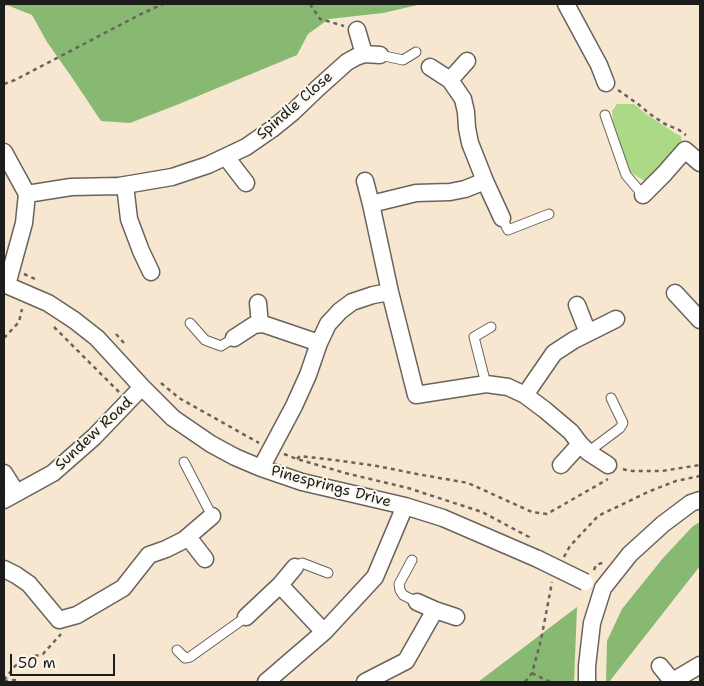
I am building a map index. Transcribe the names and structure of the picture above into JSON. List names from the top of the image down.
{
  "streets": {
    "street": ["Spindle Close", "Sundew Road", "Pinesprings Drive"]
  },
  "crossings": [
    ["Sundew Road", "Pinesprings Drive"]
  ],
  "scale_bar": "50 m"
}
